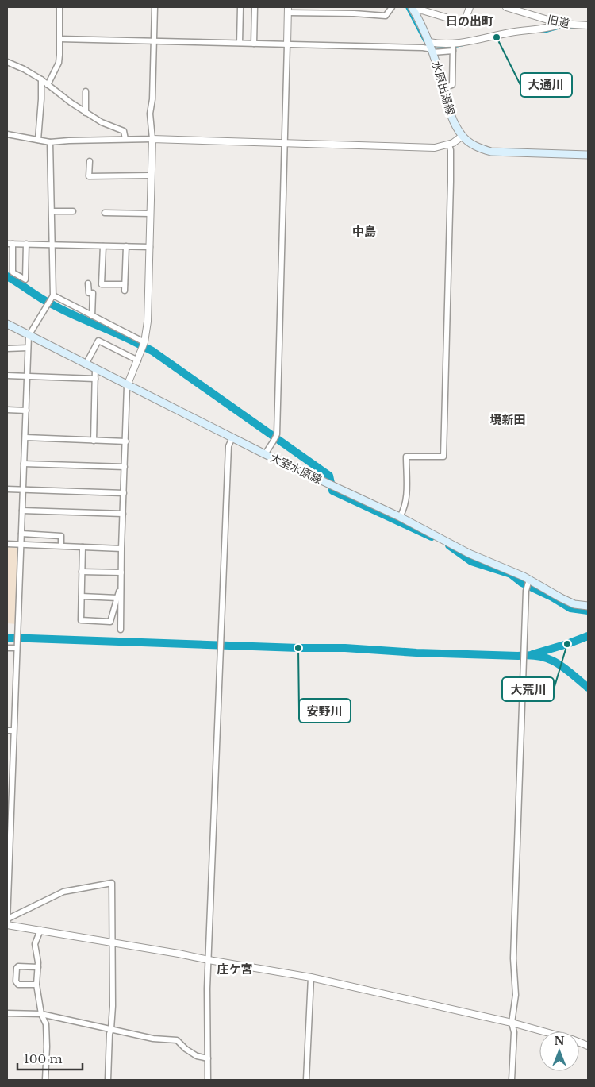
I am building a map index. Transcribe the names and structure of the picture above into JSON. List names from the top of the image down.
{
  "streets": {
    "main road": ["水原出湯線", "大室水原線"],
    "street": ["旧道"]
  },
  "districts": [
    "日の出町",
    "中島",
    "境新田",
    "庄ケ宮"
  ],
  "places": ["大通川", "大荒川", "安野川"],
  "scale_bar": "100 m",
  "north": "top"
}
